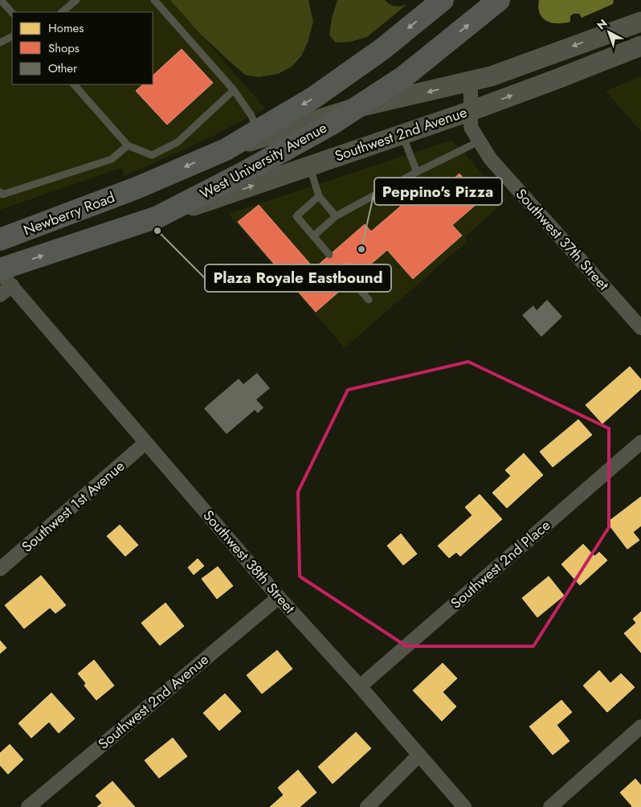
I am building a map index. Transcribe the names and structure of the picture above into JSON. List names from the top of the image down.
{
  "streets": {
    "main road": ["Southwest 2nd Avenue", "West University Avenue", "Newberry Road"],
    "street": [
      "Southwest 37th Street",
      "Southwest 1st Avenue",
      "Southwest 38th Street",
      "Southwest 2nd Place"
    ]
  },
  "crossings": [
    ["Southwest 2nd Avenue", "West University Avenue"],
    ["Southwest 2nd Avenue", "Southwest 37th Street"],
    ["Southwest 2nd Avenue", "Southwest 38th Street"],
    ["West University Avenue", "Newberry Road"],
    ["West University Avenue", "Southwest 38th Street"],
    ["Southwest 1st Avenue", "Southwest 38th Street"],
    ["Southwest 38th Street", "Southwest 2nd Place"]
  ],
  "places": ["Plaza Royale Eastbound", "Peppino's Pizza"],
  "legend": ["Homes", "Shops", "Other"],
  "north": "top left"
}
